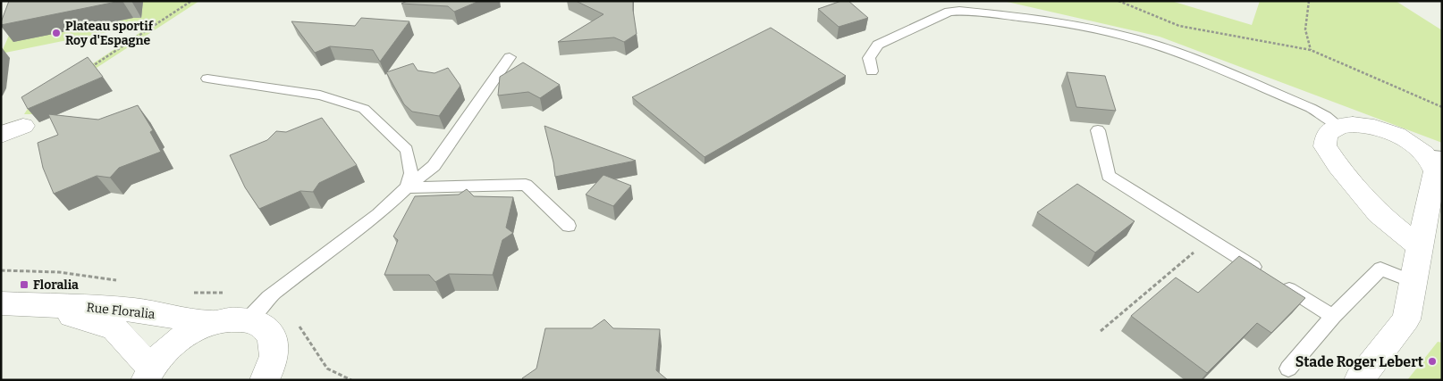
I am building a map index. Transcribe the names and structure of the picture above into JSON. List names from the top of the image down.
{
  "streets": {
    "street": ["Rue Floralia"]
  },
  "places": {
    "other": ["Plateau sportif Roy d'Espagne", "Stade Roger Lebert"],
    "transit": ["Floralia"]
  }
}
